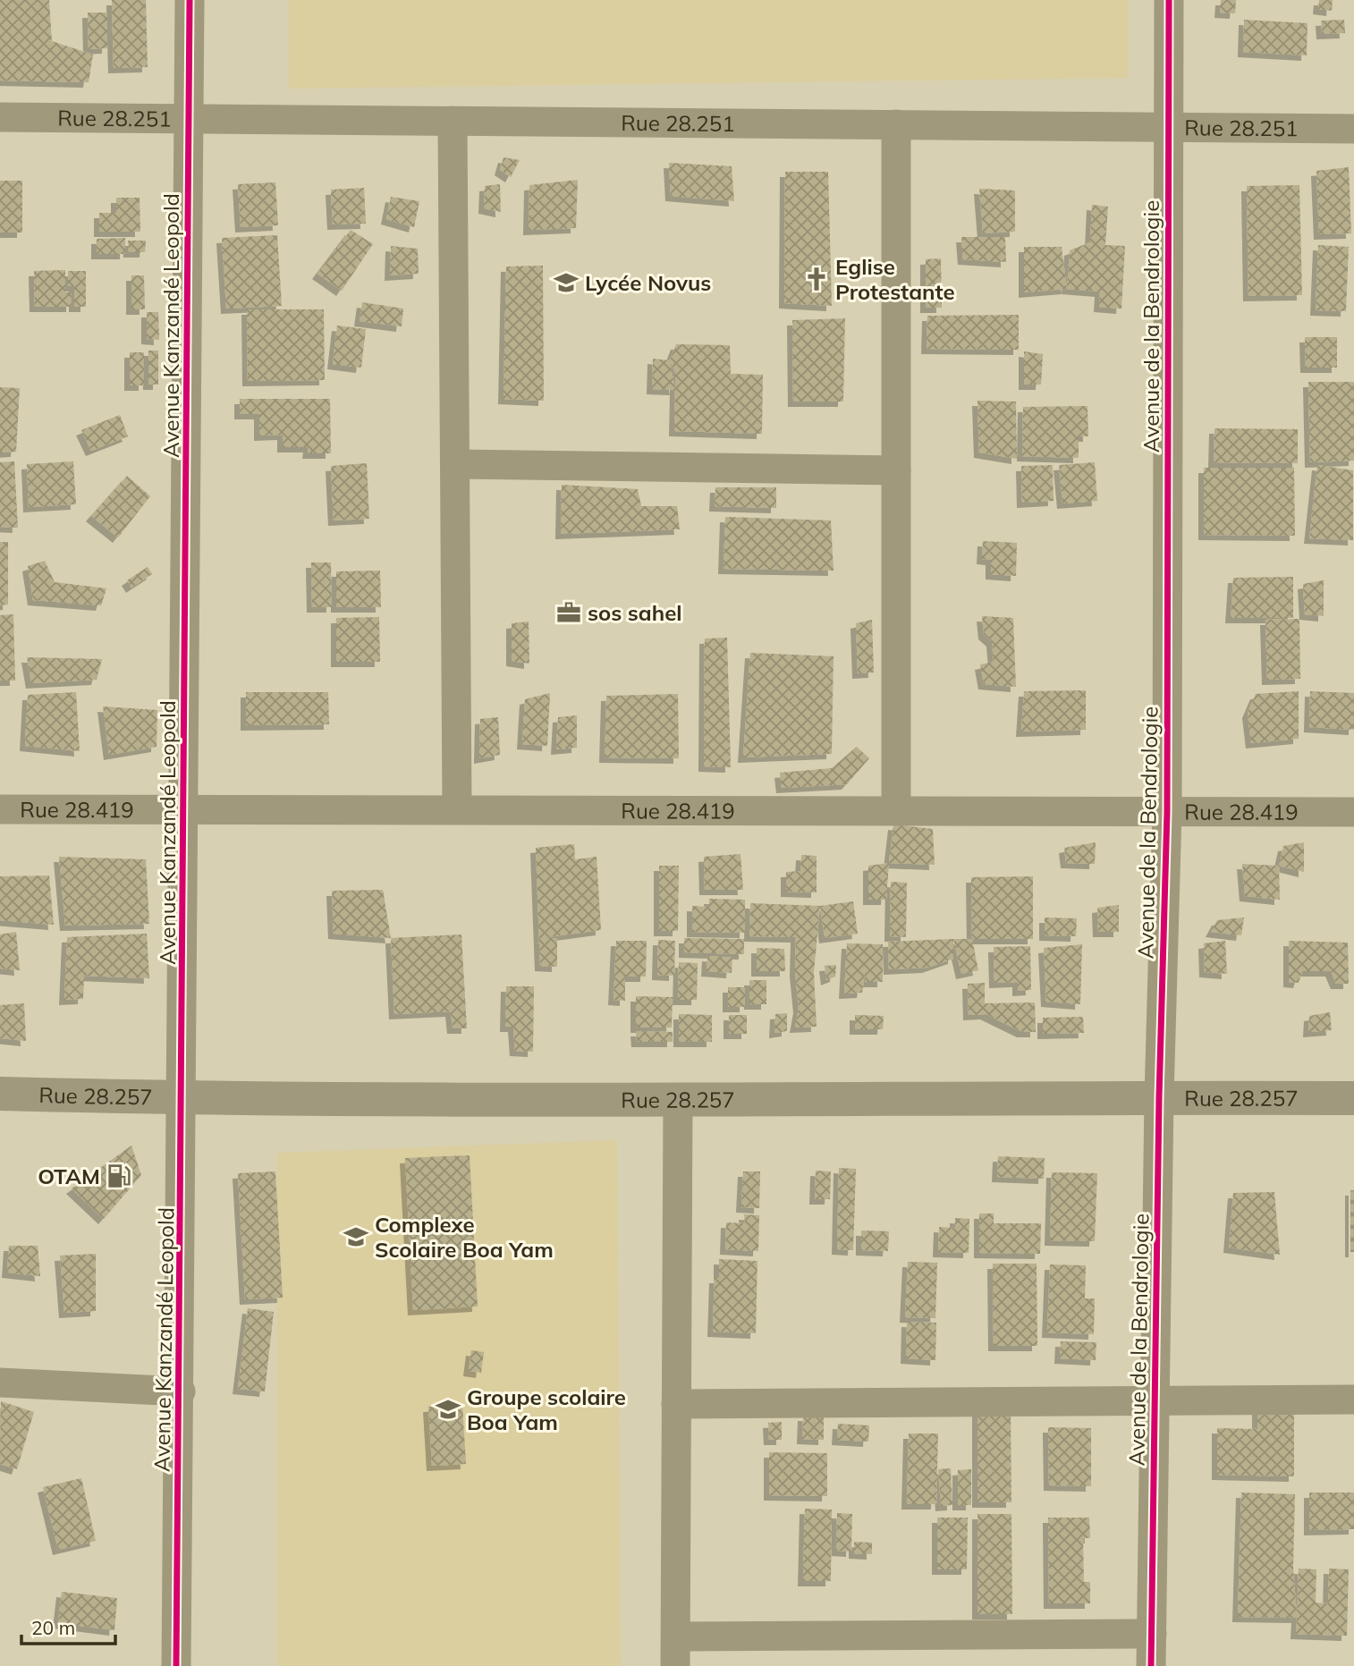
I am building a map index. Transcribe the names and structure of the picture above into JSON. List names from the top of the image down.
{
  "streets": {
    "street": [
      "Rue 28.251",
      "Avenue Kanzandé Leopold",
      "Avenue de la Bendrologie",
      "Rue 28.419",
      "Rue 28.257"
    ]
  },
  "crossings": [
    ["Rue 28.251", "Avenue Kanzandé Leopold"],
    ["Rue 28.251", "Avenue de la Bendrologie"],
    ["Avenue Kanzandé Leopold", "Rue 28.419"],
    ["Avenue Kanzandé Leopold", "Rue 28.257"],
    ["Avenue de la Bendrologie", "Rue 28.419"],
    ["Avenue de la Bendrologie", "Rue 28.257"]
  ],
  "places": {
    "church": ["Eglise Protestante"],
    "school or university": ["Lycée Novus", "Complexe Scolaire Boa Yam", "Groupe scolaire Boa Yam"],
    "office": ["sos sahel"],
    "fuel station": ["OTAM"]
  },
  "scale_bar": "20 m"
}
